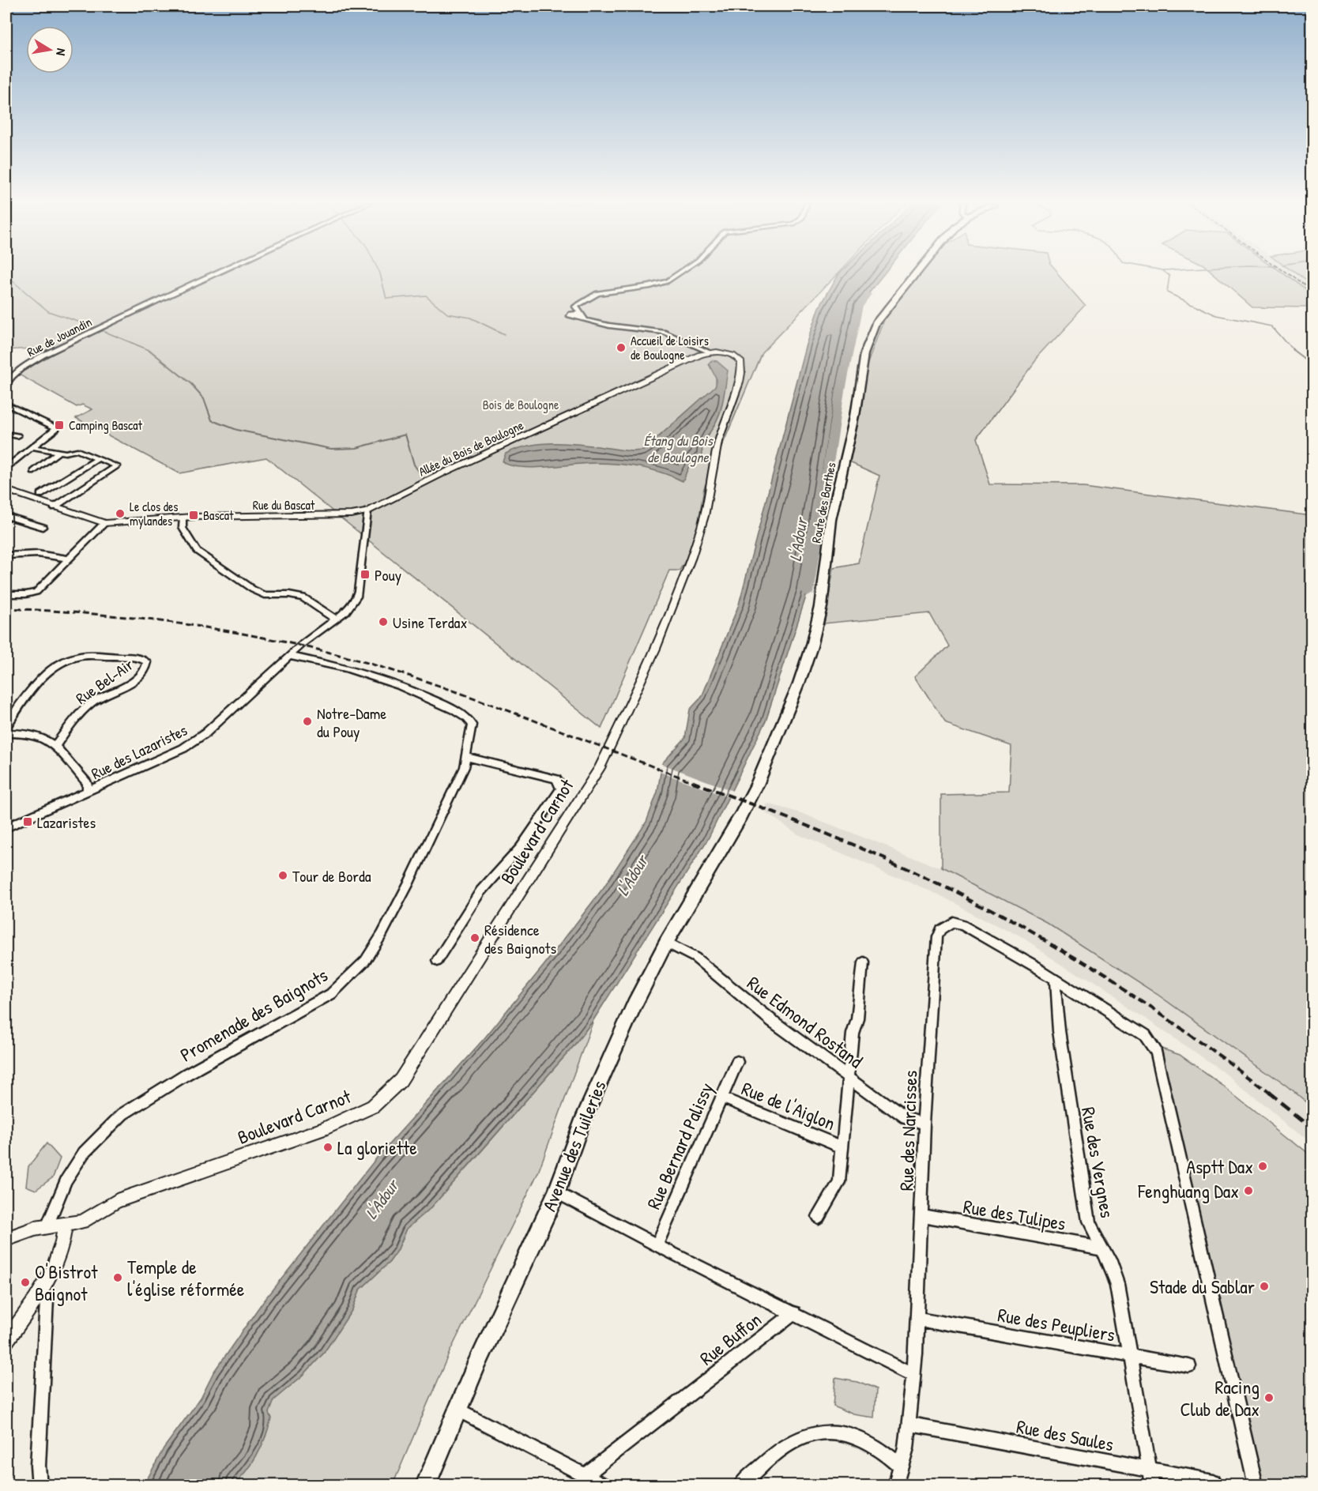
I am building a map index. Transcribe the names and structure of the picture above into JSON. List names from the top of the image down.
{
  "streets": {
    "main road": ["Route des Barthes", "Avenue des Tuileries"],
    "street": [
      "Rue de Jouandin",
      "Allée du Bois de Boulogne",
      "Rue du Bascat",
      "Rue Bel-Air",
      "Rue des Lazaristes",
      "Boulevard Carnot",
      "Promenade des Baignots",
      "Rue Edmond Rostand",
      "Rue de l'Aiglon",
      "Rue des Narcisses",
      "Rue Bernard Palissy",
      "Rue des Vergnes",
      "Rue des Tulipes",
      "Rue des Peupliers",
      "Rue Buffon",
      "Rue des Saules"
    ]
  },
  "crossings": [
    ["Allée du Bois de Boulogne", "Rue du Bascat"],
    ["Allée du Bois de Boulogne", "Boulevard Carnot"],
    ["Route des Barthes", "Avenue des Tuileries"],
    ["Rue des Lazaristes", "Promenade des Baignots"],
    ["Boulevard Carnot", "Promenade des Baignots"],
    ["Rue Edmond Rostand", "Rue des Narcisses"],
    ["Rue Edmond Rostand", "Avenue des Tuileries"],
    ["Rue de l'Aiglon", "Rue Bernard Palissy"],
    ["Rue des Narcisses", "Rue des Vergnes"],
    ["Rue des Narcisses", "Rue des Tulipes"],
    ["Rue des Narcisses", "Rue des Peupliers"],
    ["Rue des Narcisses", "Rue des Saules"],
    ["Rue des Vergnes", "Rue des Tulipes"],
    ["Rue des Vergnes", "Rue des Peupliers"],
    ["Rue des Vergnes", "Rue des Saules"]
  ],
  "water": ["Étang du Bois de Boulogne", "L'Adour"],
  "parks": ["Bois de Boulogne"],
  "places": {
    "other": [
      "Accueil de Loisirs de Boulogne",
      "Le clos des mylandes",
      "Usine Terdax",
      "Notre-Dame du Pouy",
      "Tour de Borda",
      "Résidence des Baignots",
      "La gloriette",
      "Asptt Dax",
      "Fenghuang Dax",
      "Temple de l'église réformée",
      "O'Bistrot Baignot",
      "Stade du Sablar",
      "Racing Club de Dax"
    ],
    "transit": [
      "Camping Bascat",
      "Bascat",
      "Pouy",
      "Lazaristes"
    ]
  },
  "north": "right"
}
